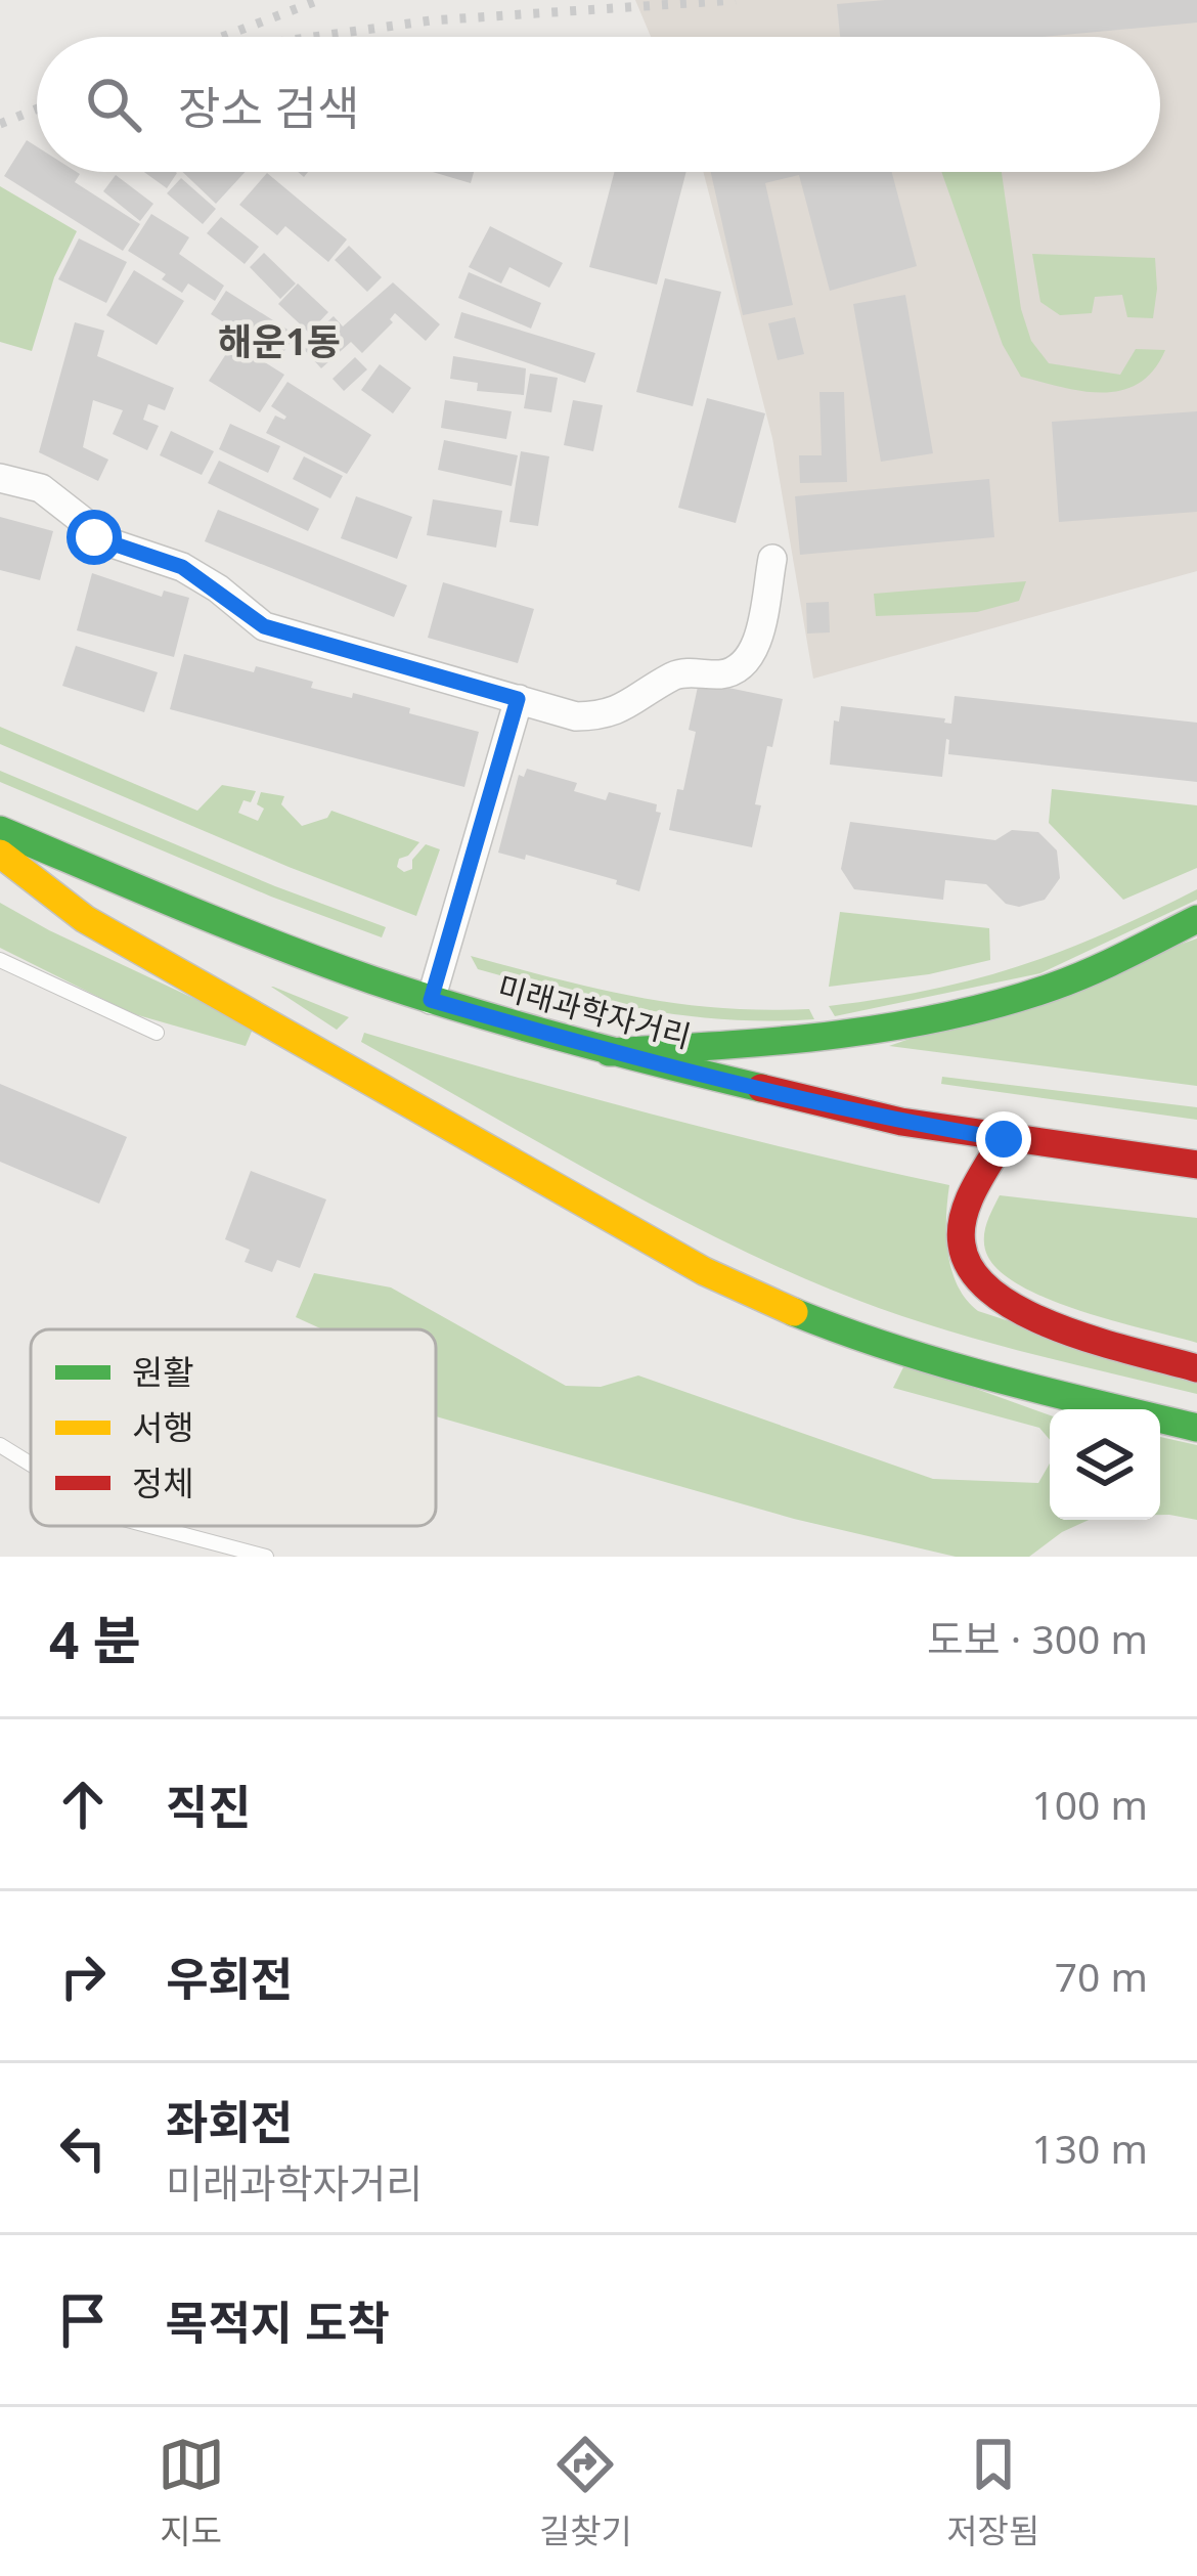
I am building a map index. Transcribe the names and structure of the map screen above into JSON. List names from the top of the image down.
{
  "streets": {
    "main road": ["미래과학자거리"]
  },
  "districts": ["해운1동"],
  "legend": ["원활", "서행", "정체"],
  "page": {
    "search": "장소 검색",
    "heading": ["4 분", "도보 · 300 m"],
    "list": [
      ["직진", "100 m"],
      ["우회전", "70 m"],
      ["좌회전", "미래과학자거리", "130 m"],
      "목적지 도착"
    ],
    "nav": ["지도", "길찾기", "저장됨"]
  }
}
